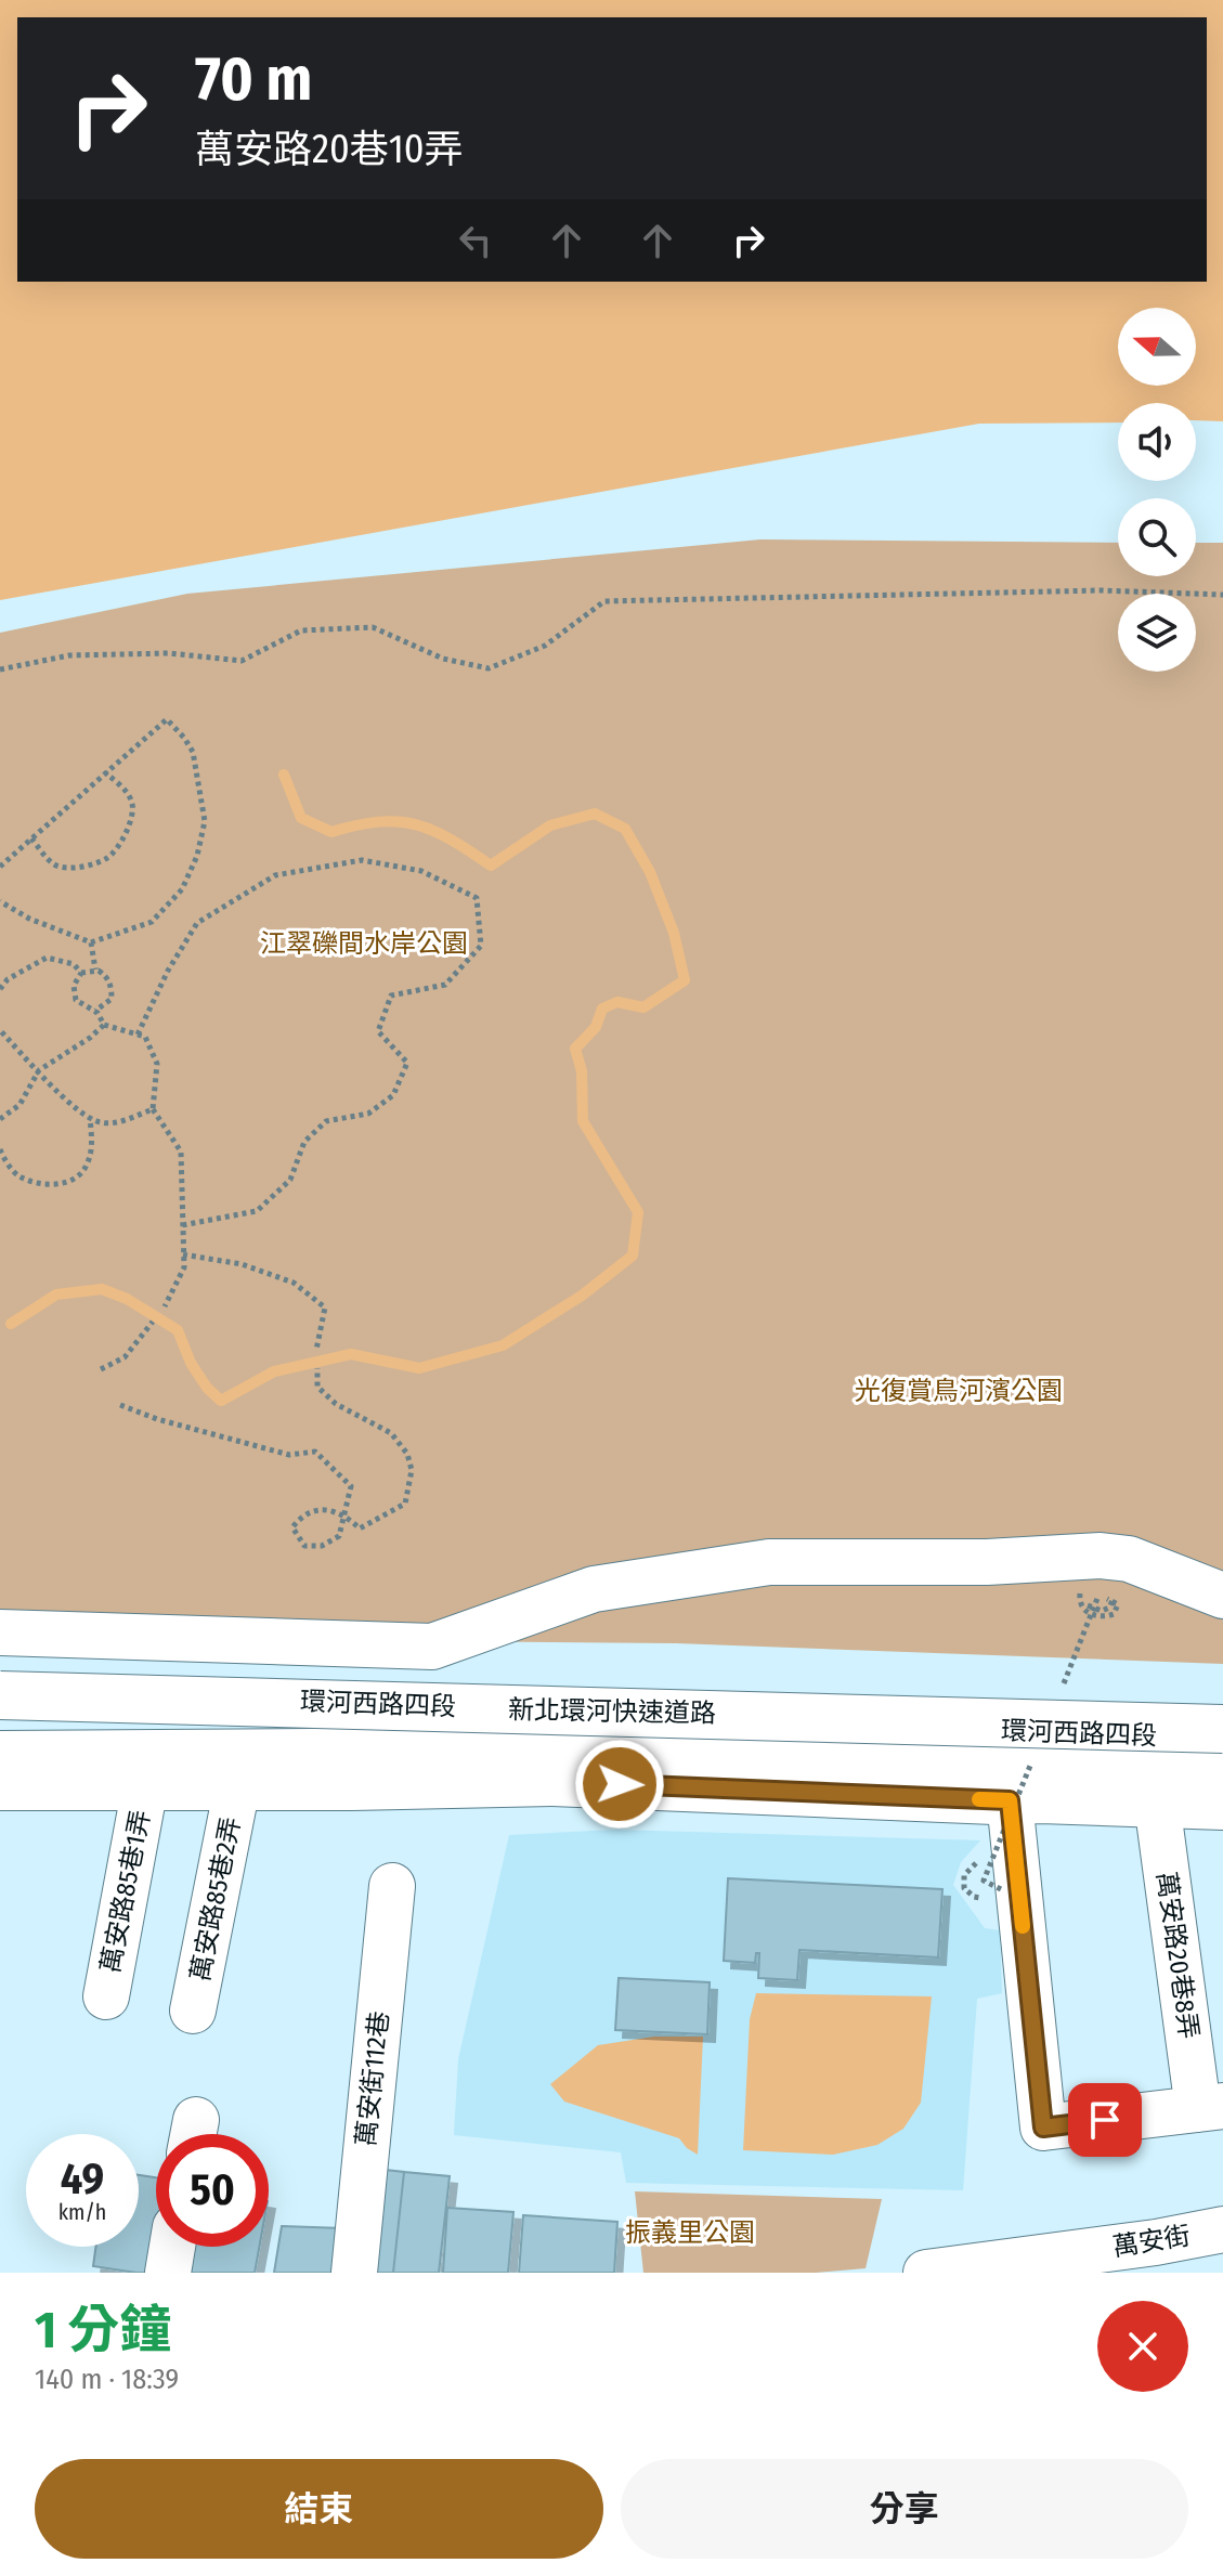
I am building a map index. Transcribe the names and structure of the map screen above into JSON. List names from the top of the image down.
{
  "streets": {
    "main road": ["環河西路四段", "新北環河快速道路"],
    "street": [
      "萬安路85巷1弄",
      "萬安路85巷2弄",
      "萬安路20巷8弄",
      "萬安街112巷",
      "萬安街"
    ]
  },
  "crossings": [
    ["環河西路四段", "新北環河快速道路"]
  ],
  "parks": ["江翠礫間水岸公園", "光復賞鳥河濱公園", "振義里公園"],
  "north": "left",
  "page": {
    "turn": ["70 m", "萬安路20巷10弄"],
    "speed": "49 km/h",
    "limit": "50",
    "heading": ["1 分鐘", "140 m · 18:39"],
    "buttons": ["結束", "分享"]
  }
}
